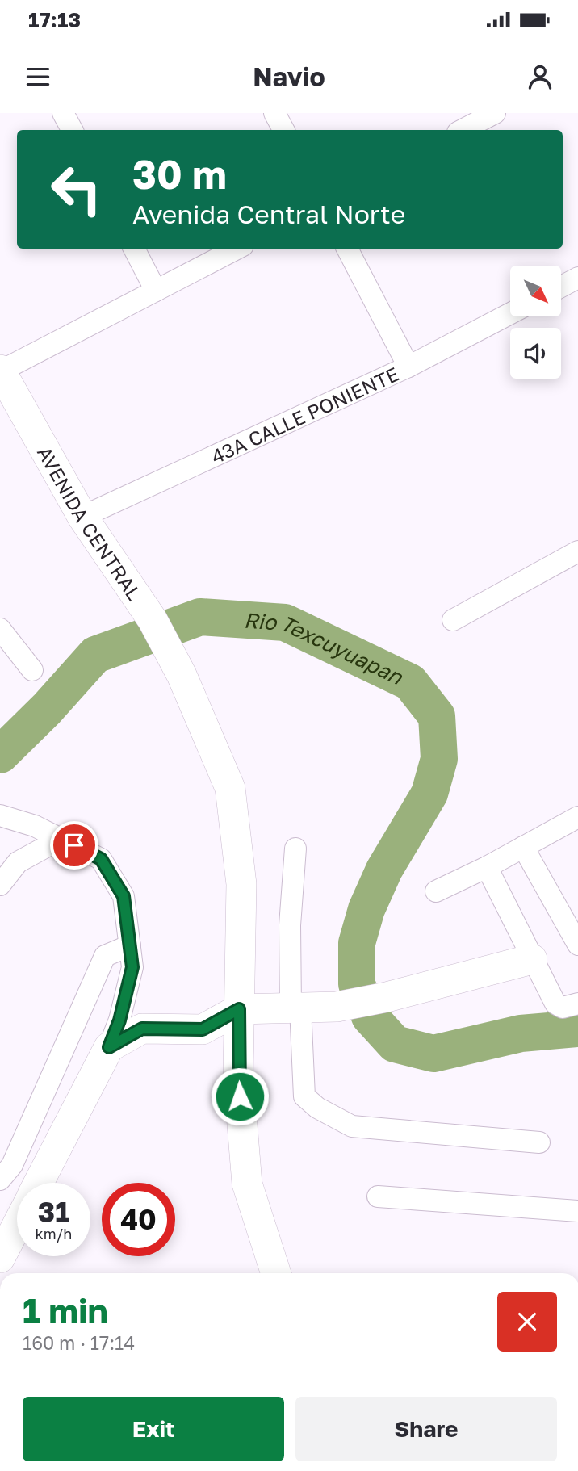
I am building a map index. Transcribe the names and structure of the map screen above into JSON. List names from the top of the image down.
{
  "streets": {
    "street": ["43A CALLE PONIENTE", "AVENIDA CENTRAL"]
  },
  "crossings": [
    ["43A CALLE PONIENTE", "AVENIDA CENTRAL"]
  ],
  "water": ["Rio Texcuyuapan"],
  "north": "bottom right",
  "page": {
    "status": "17:13",
    "header": "Navio",
    "turn": ["30 m", "Avenida Central Norte"],
    "speed": "31 km/h",
    "limit": "40",
    "heading": ["1 min", "160 m · 17:14"],
    "buttons": ["Exit", "Share"]
  }
}
